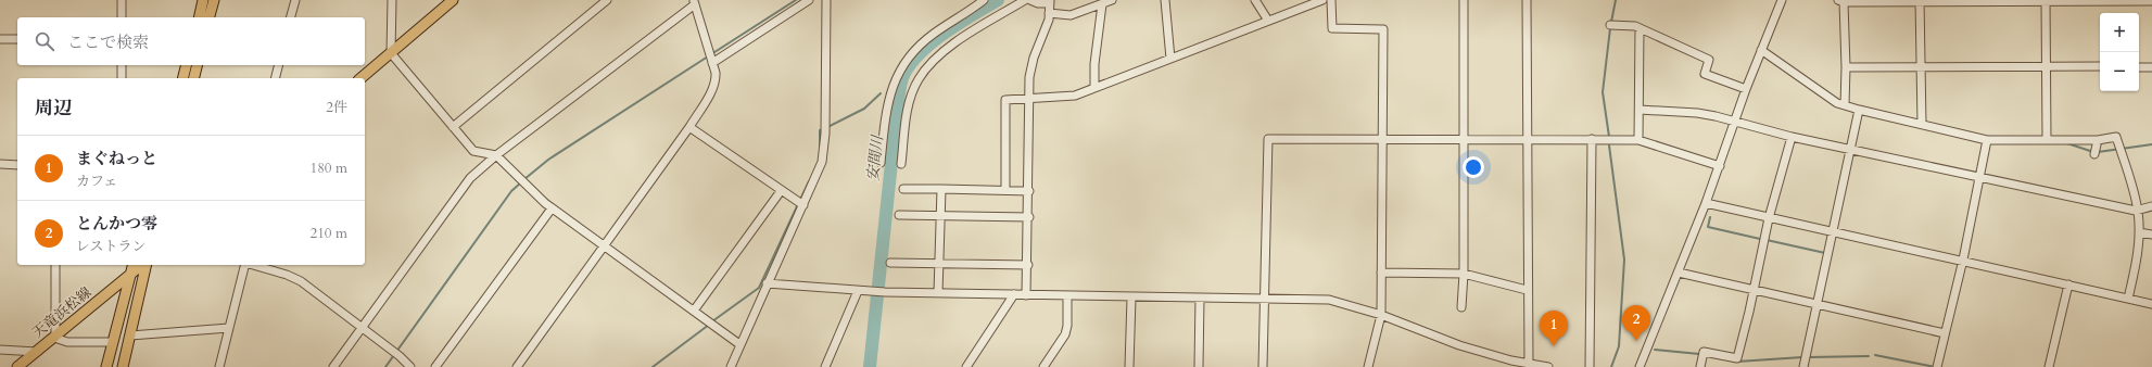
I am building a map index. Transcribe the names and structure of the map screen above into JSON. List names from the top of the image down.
{
  "streets": {
    "main road": ["天竜浜松線"]
  },
  "water": ["安間川"],
  "page": {
    "map_buttons": ["+", "−"],
    "search": "ここで検索",
    "heading": ["周辺", "2件"],
    "list": [
      {
        "mark": "1",
        "name": "まぐねっと",
        "note": "カフェ",
        "value": "180 m"
      },
      {
        "mark": "2",
        "name": "とんかつ零",
        "note": "レストラン",
        "value": "210 m"
      }
    ],
    "pins": ["2", "1"]
  }
}
